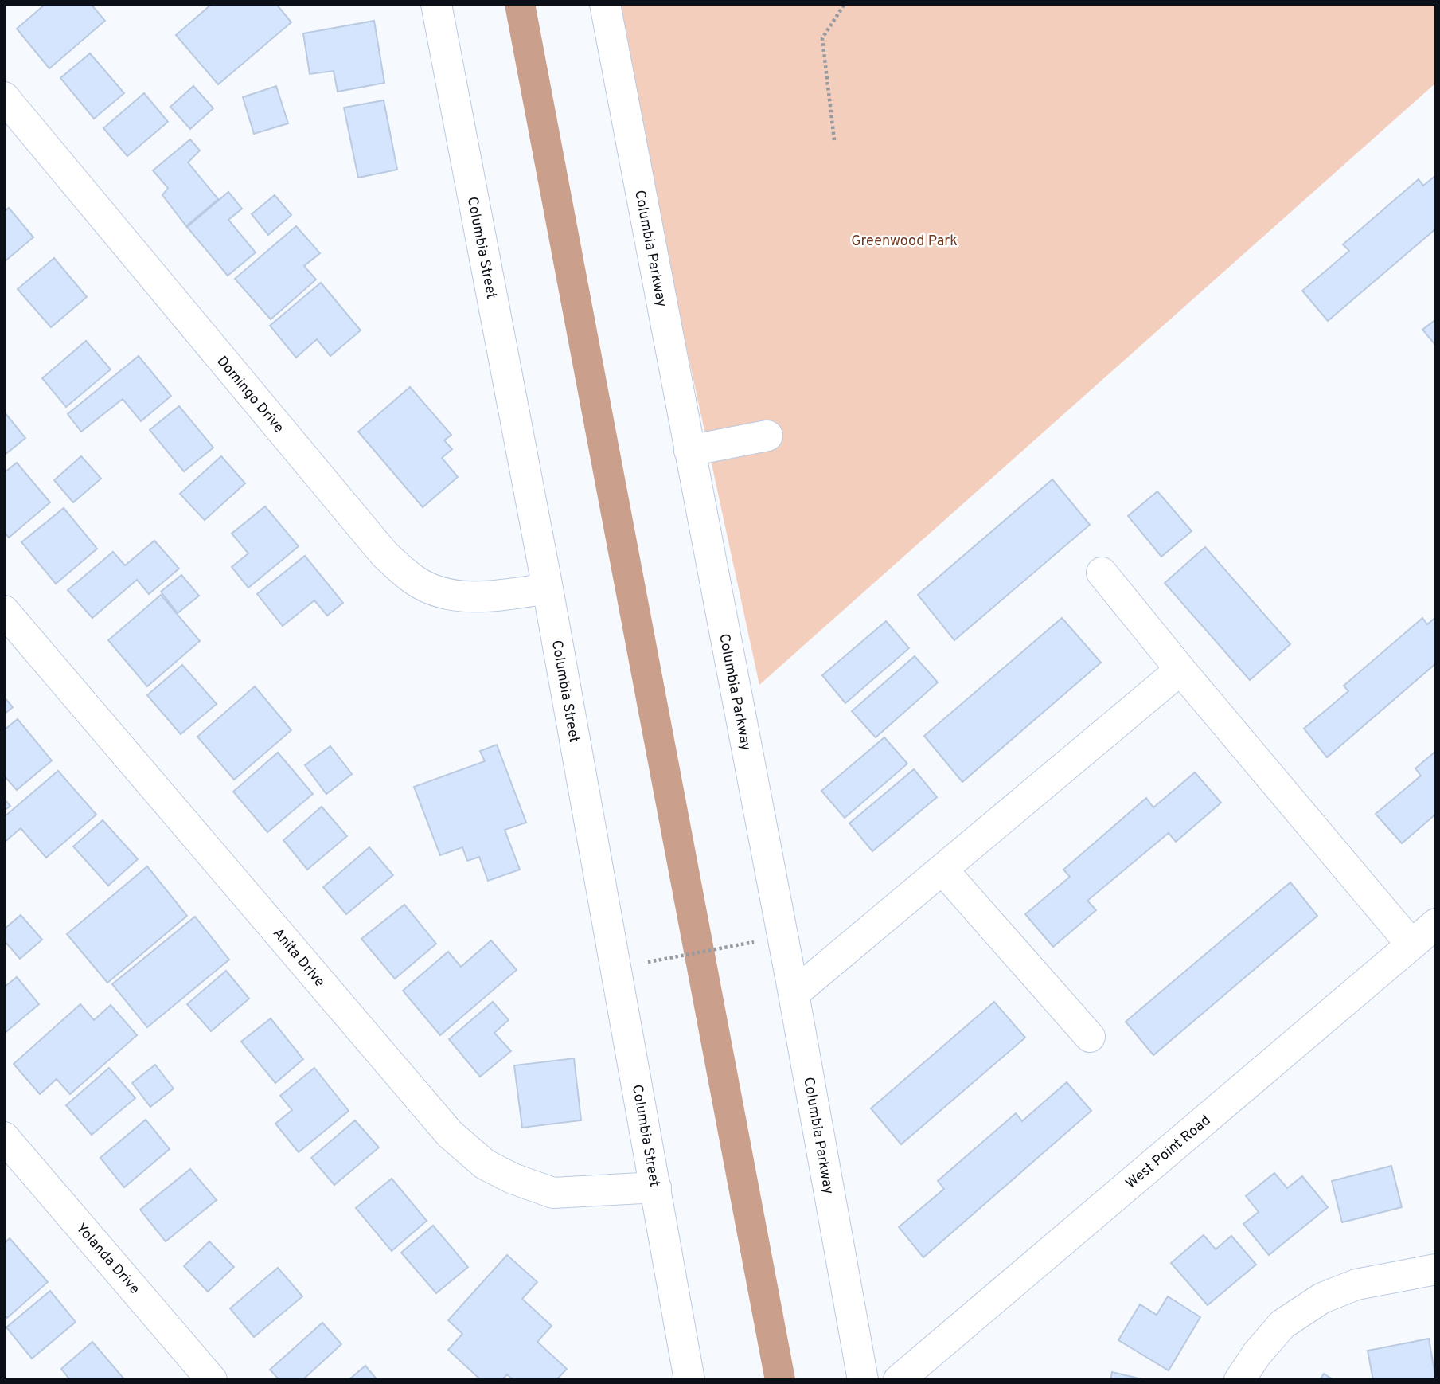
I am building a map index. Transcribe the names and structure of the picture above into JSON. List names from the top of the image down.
{
  "streets": {
    "street": [
      "Columbia Street",
      "Columbia Parkway",
      "Domingo Drive",
      "Anita Drive",
      "West Point Road",
      "Yolanda Drive"
    ]
  },
  "crossings": [
    ["Columbia Street", "Domingo Drive"],
    ["Columbia Street", "Anita Drive"]
  ],
  "parks": ["Greenwood Park"]
}
